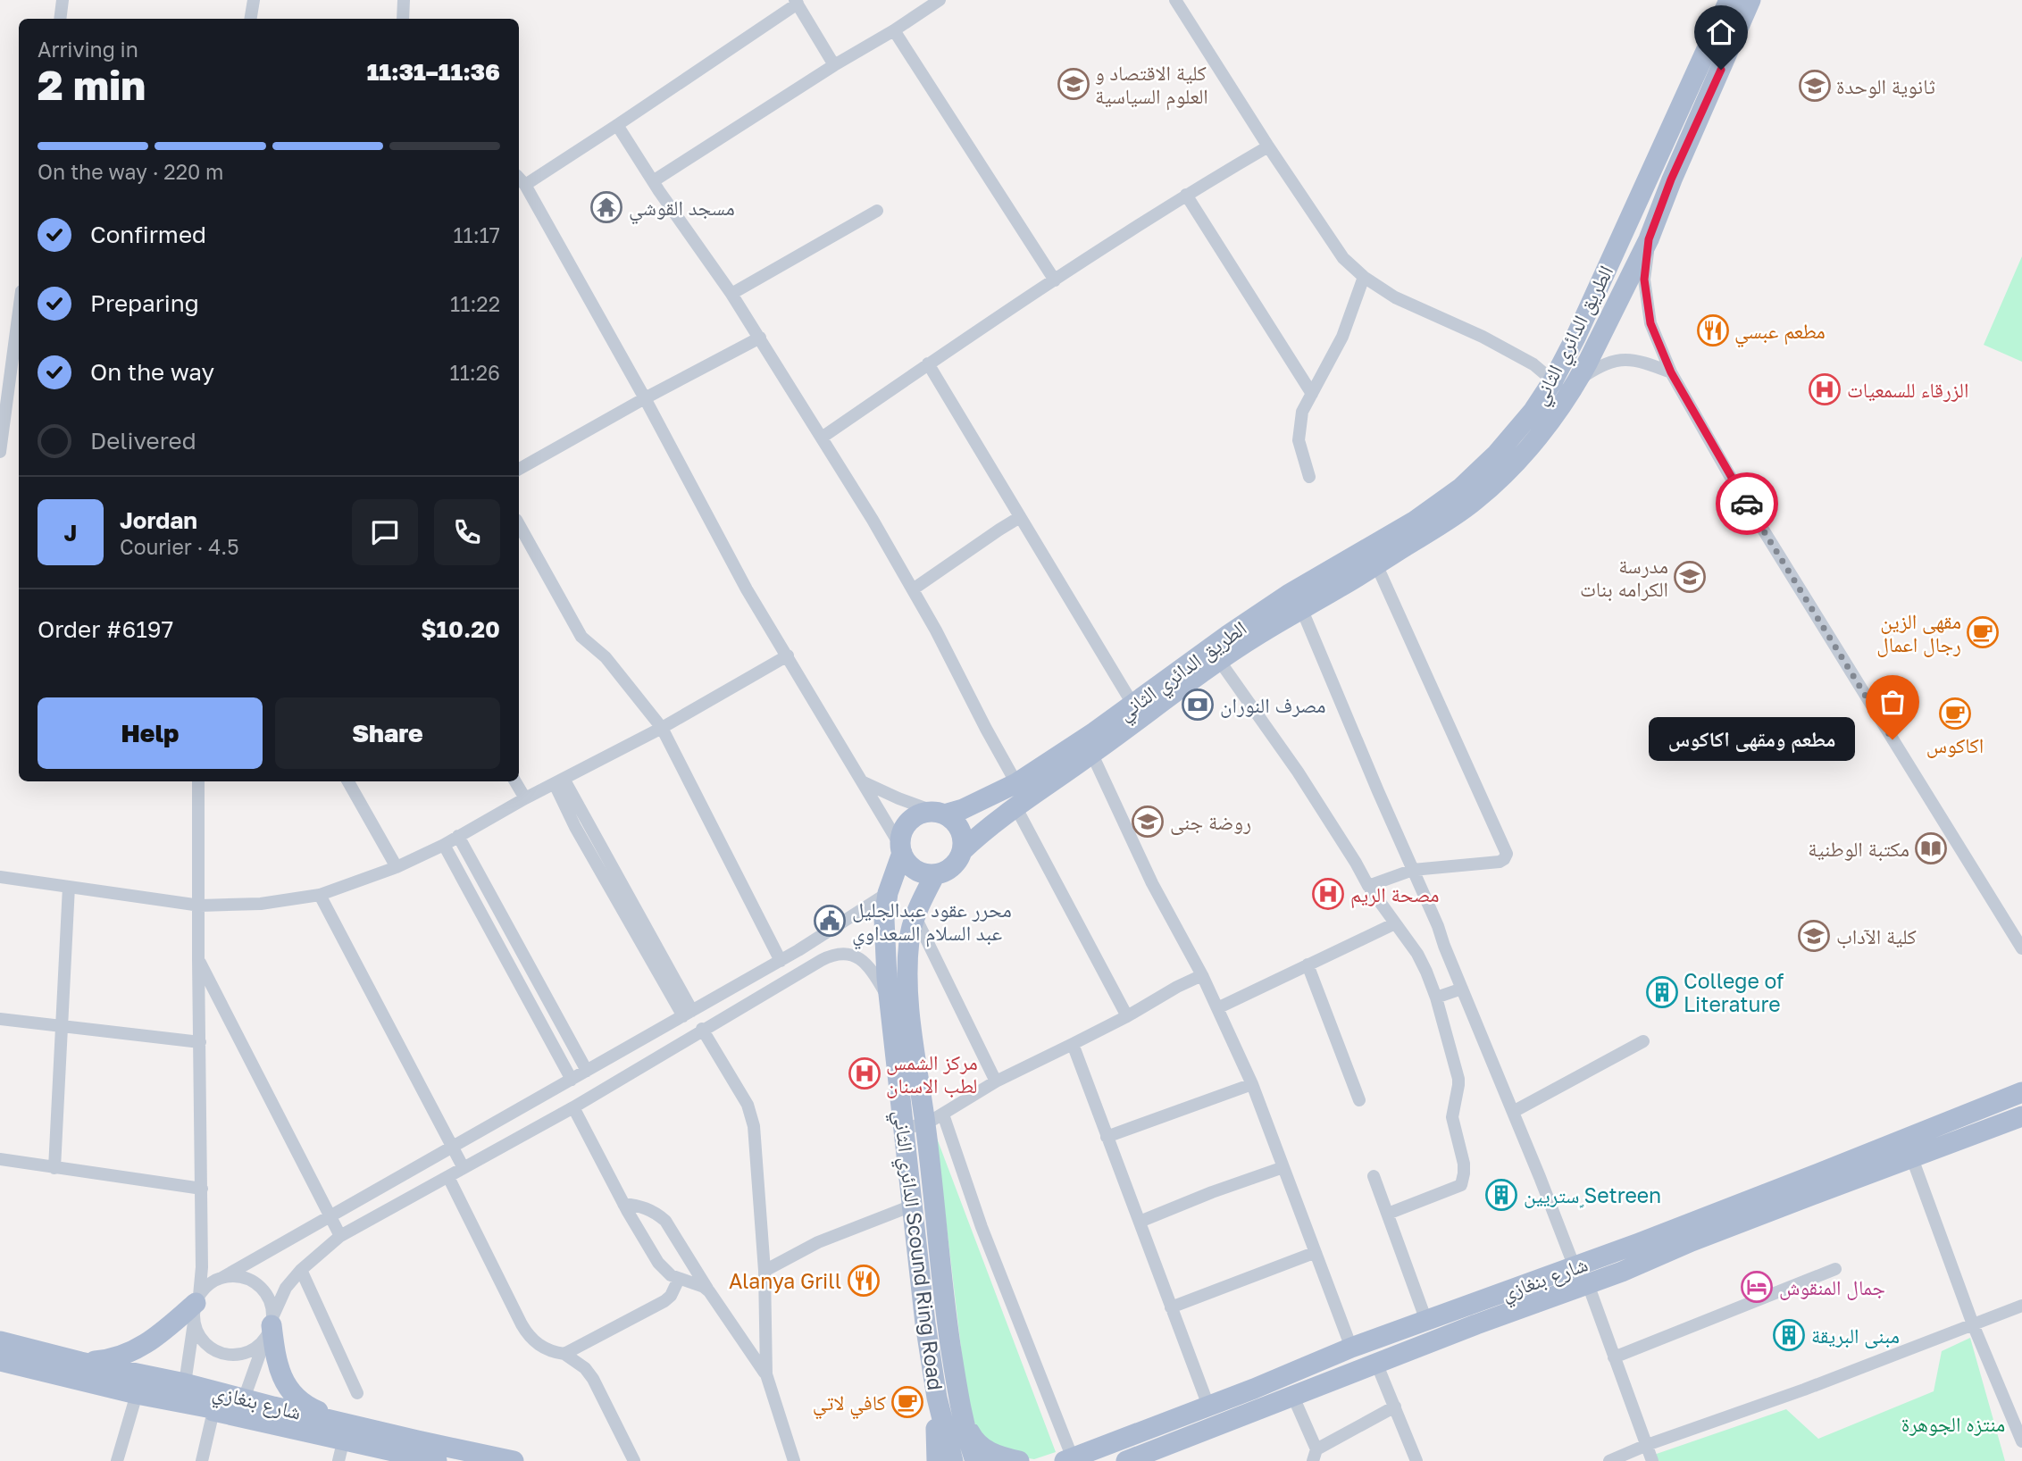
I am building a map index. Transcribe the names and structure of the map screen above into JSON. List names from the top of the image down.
{
  "streets": {
    "main road": ["الطريق الدائري الثاني", "الدائري الثاني Scound Ring Road", "شارع بنغازي"]
  },
  "crossings": [
    ["الطريق الدائري الثاني", "الدائري الثاني Scound Ring Road"]
  ],
  "parks": ["منتزه الجوهرة"],
  "places": {
    "school or university": [
      "كلية الاقتصاد و العلوم السياسية",
      "ثانوية الوحدة",
      "مدرسة الكرامه بنات",
      "روضة جنى",
      "كلية الآداب"
    ],
    "temple": ["مسجد القوشي"],
    "restaurant": ["مطعم عبسي", "Alanya Grill"],
    "hospital": ["الزرقاء للسمعيات", "مصحة الريم", "مركز الشمس لطب الاسنان"],
    "cafe": ["مقهى الزين رجال اعمال", "اكاكوس", "كافي لاتي"],
    "bank": ["مصرف النوران"],
    "other": ["مطعم ومقهى اكاكوس"],
    "library": ["مكتبة الوطنية"],
    "public building": ["محرر عقود عبدالجليل عبد السلام السعداوي"],
    "building": ["College of Literature", "ستريين ٍSetreen", "مبنى البريقة"],
    "hotel": ["جمال المنقوش"]
  },
  "page": {
    "heading": ["2 min", "Arriving in", "11:31–11:36"],
    "panel": [
      "Jordan",
      "Courier · 4.5",
      "Order #6197",
      "$10.20"
    ],
    "bar": "On the way · 220 m",
    "list": [
      ["Confirmed", "11:17"],
      ["Preparing", "11:22"],
      ["On the way", "11:26"],
      "Delivered"
    ],
    "round": "J",
    "buttons": ["Help", "Share"],
    "bubble": "مطعم ومقهى اكاكوس"
  }
}
